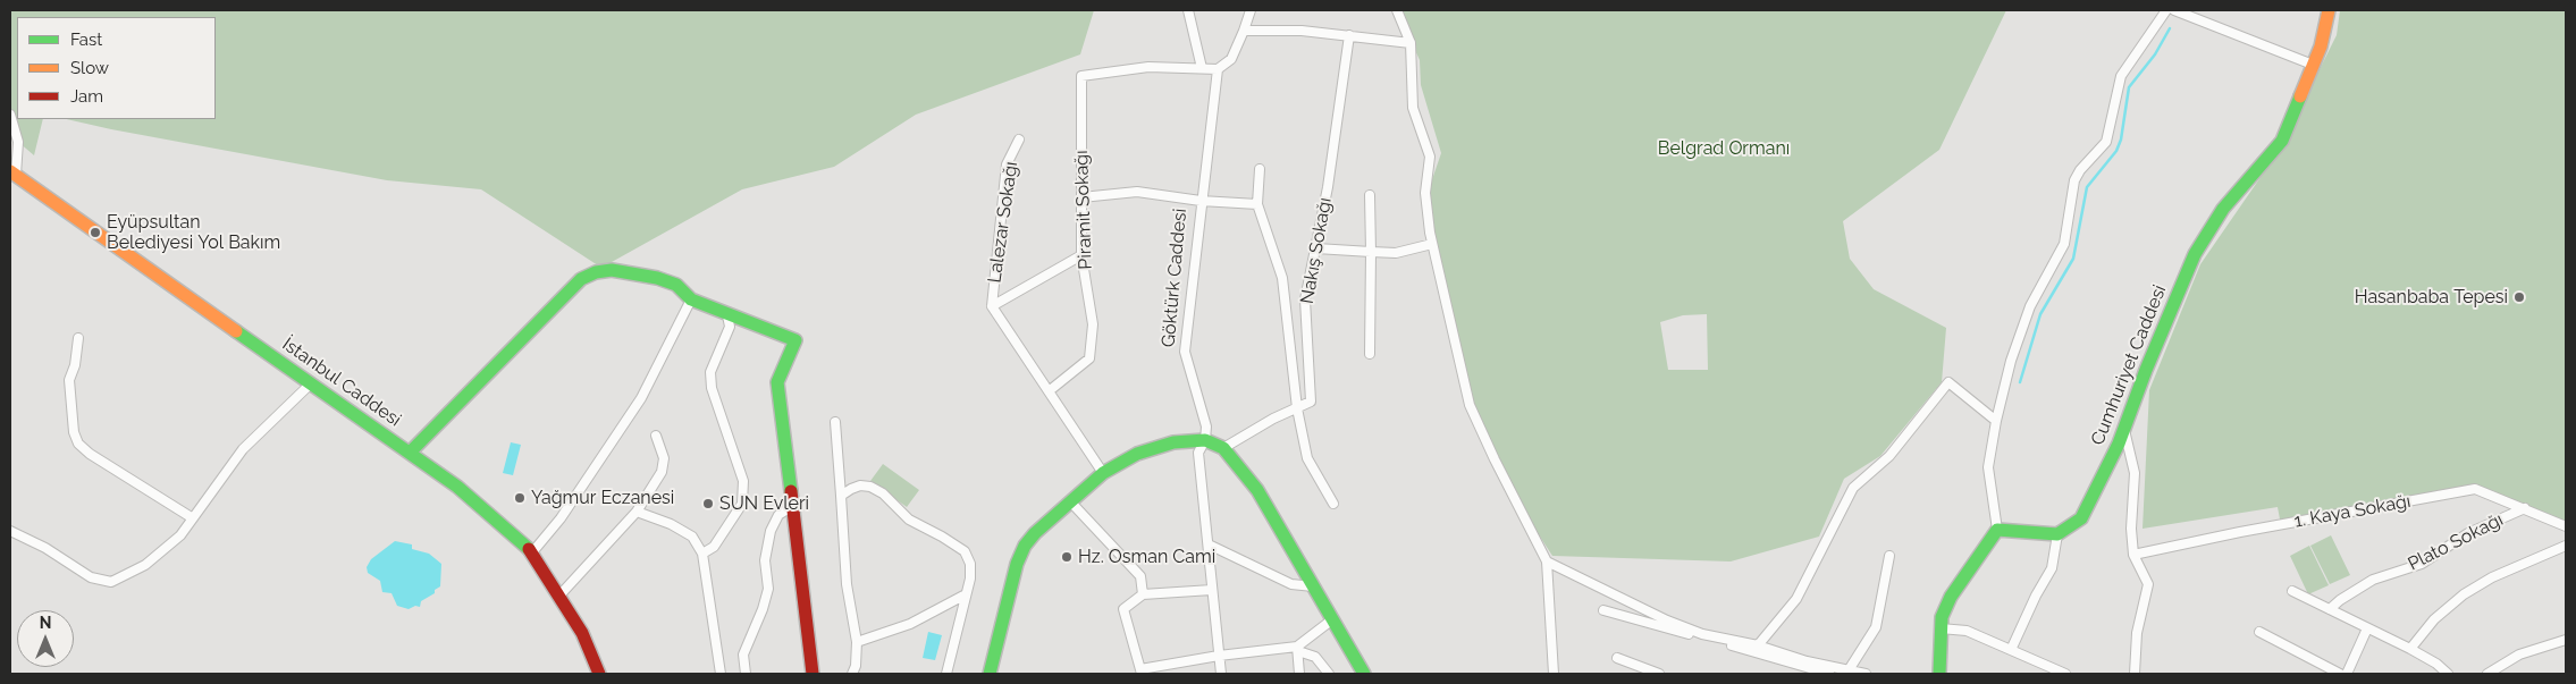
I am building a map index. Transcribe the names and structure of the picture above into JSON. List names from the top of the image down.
{
  "streets": {
    "main road": ["Cumhuriyet Caddesi", "İstanbul Caddesi"],
    "street": [
      "Piramit Sokağı",
      "Lalezar Sokağı",
      "Nakış Sokağı",
      "Göktürk Caddesi",
      "1. Kaya Sokağı",
      "Plato Sokağı"
    ]
  },
  "crossings": [
    ["1. Kaya Sokağı", "Plato Sokağı"]
  ],
  "parks": ["Belgrad Ormanı"],
  "places": [
    "Eyüpsultan Belediyesi Yol Bakım",
    "Hasanbaba Tepesi",
    "Yağmur Eczanesi",
    "SUN Evleri",
    "Hz. Osman Cami"
  ],
  "legend": ["Fast", "Slow", "Jam"],
  "north": "top"
}
